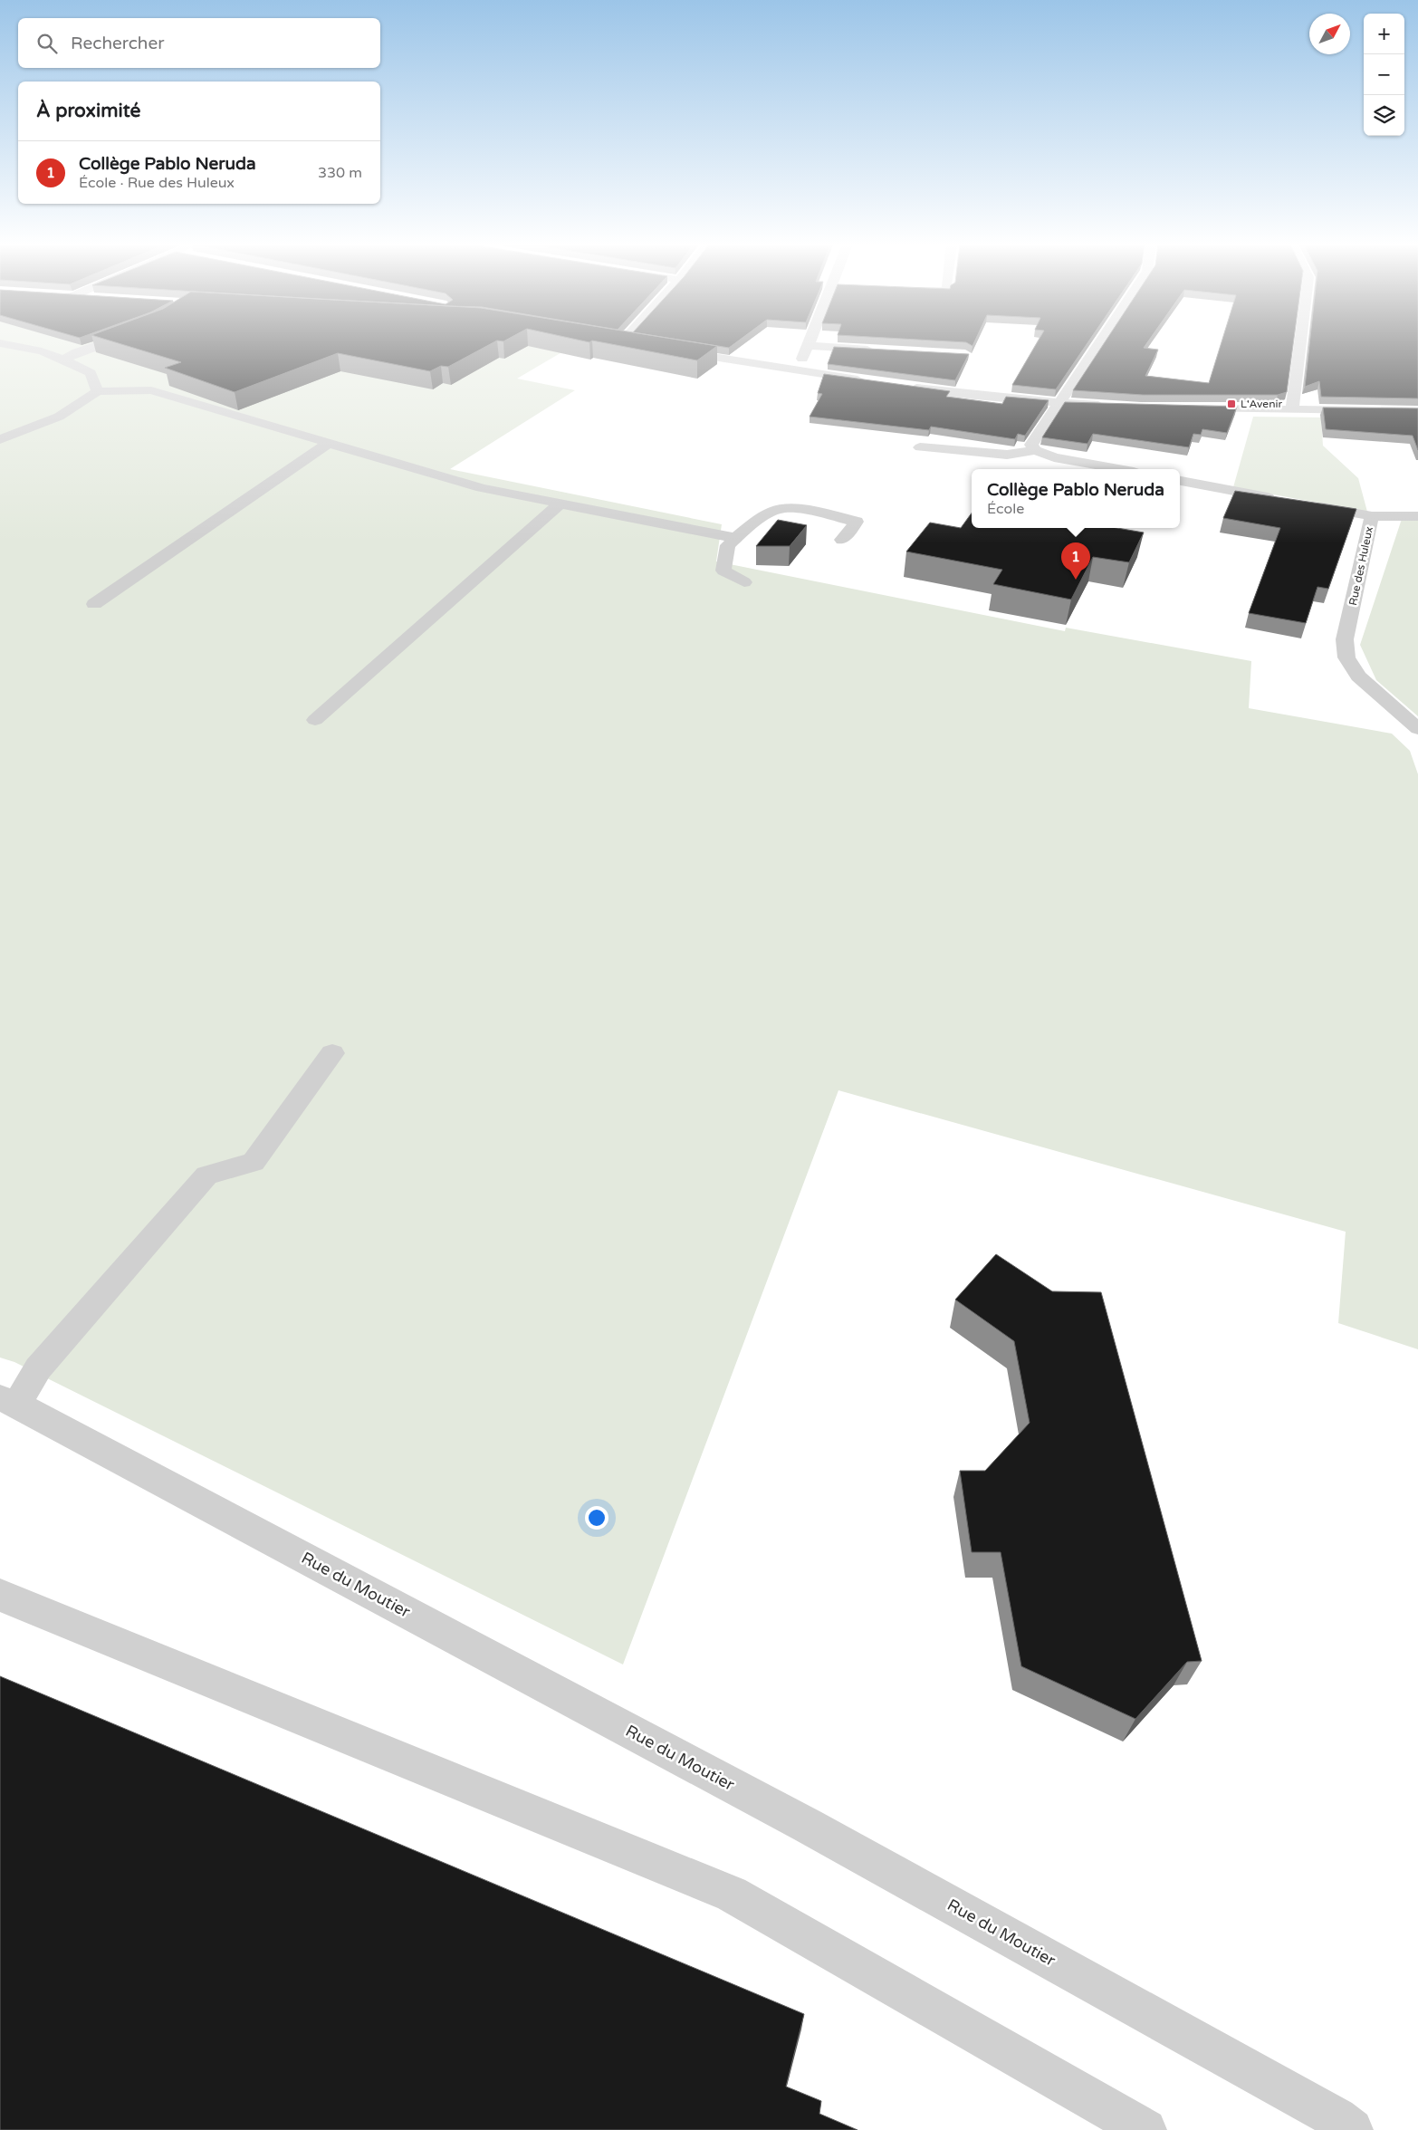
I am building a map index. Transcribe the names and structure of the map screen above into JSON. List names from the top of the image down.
{
  "streets": {
    "street": ["Rue des Huleux", "Rue du Moutier"]
  },
  "places": {
    "transit": ["L'Avenir"]
  },
  "north": "top right",
  "page": {
    "map_buttons": ["+", "−"],
    "search": "Rechercher",
    "heading": "À proximité",
    "list": [
      {
        "mark": "1",
        "name": "Collège Pablo Neruda",
        "note": "École · Rue des Huleux",
        "value": "330 m"
      }
    ],
    "popup": ["Collège Pablo Neruda", "École"],
    "pins": "1"
  }
}
